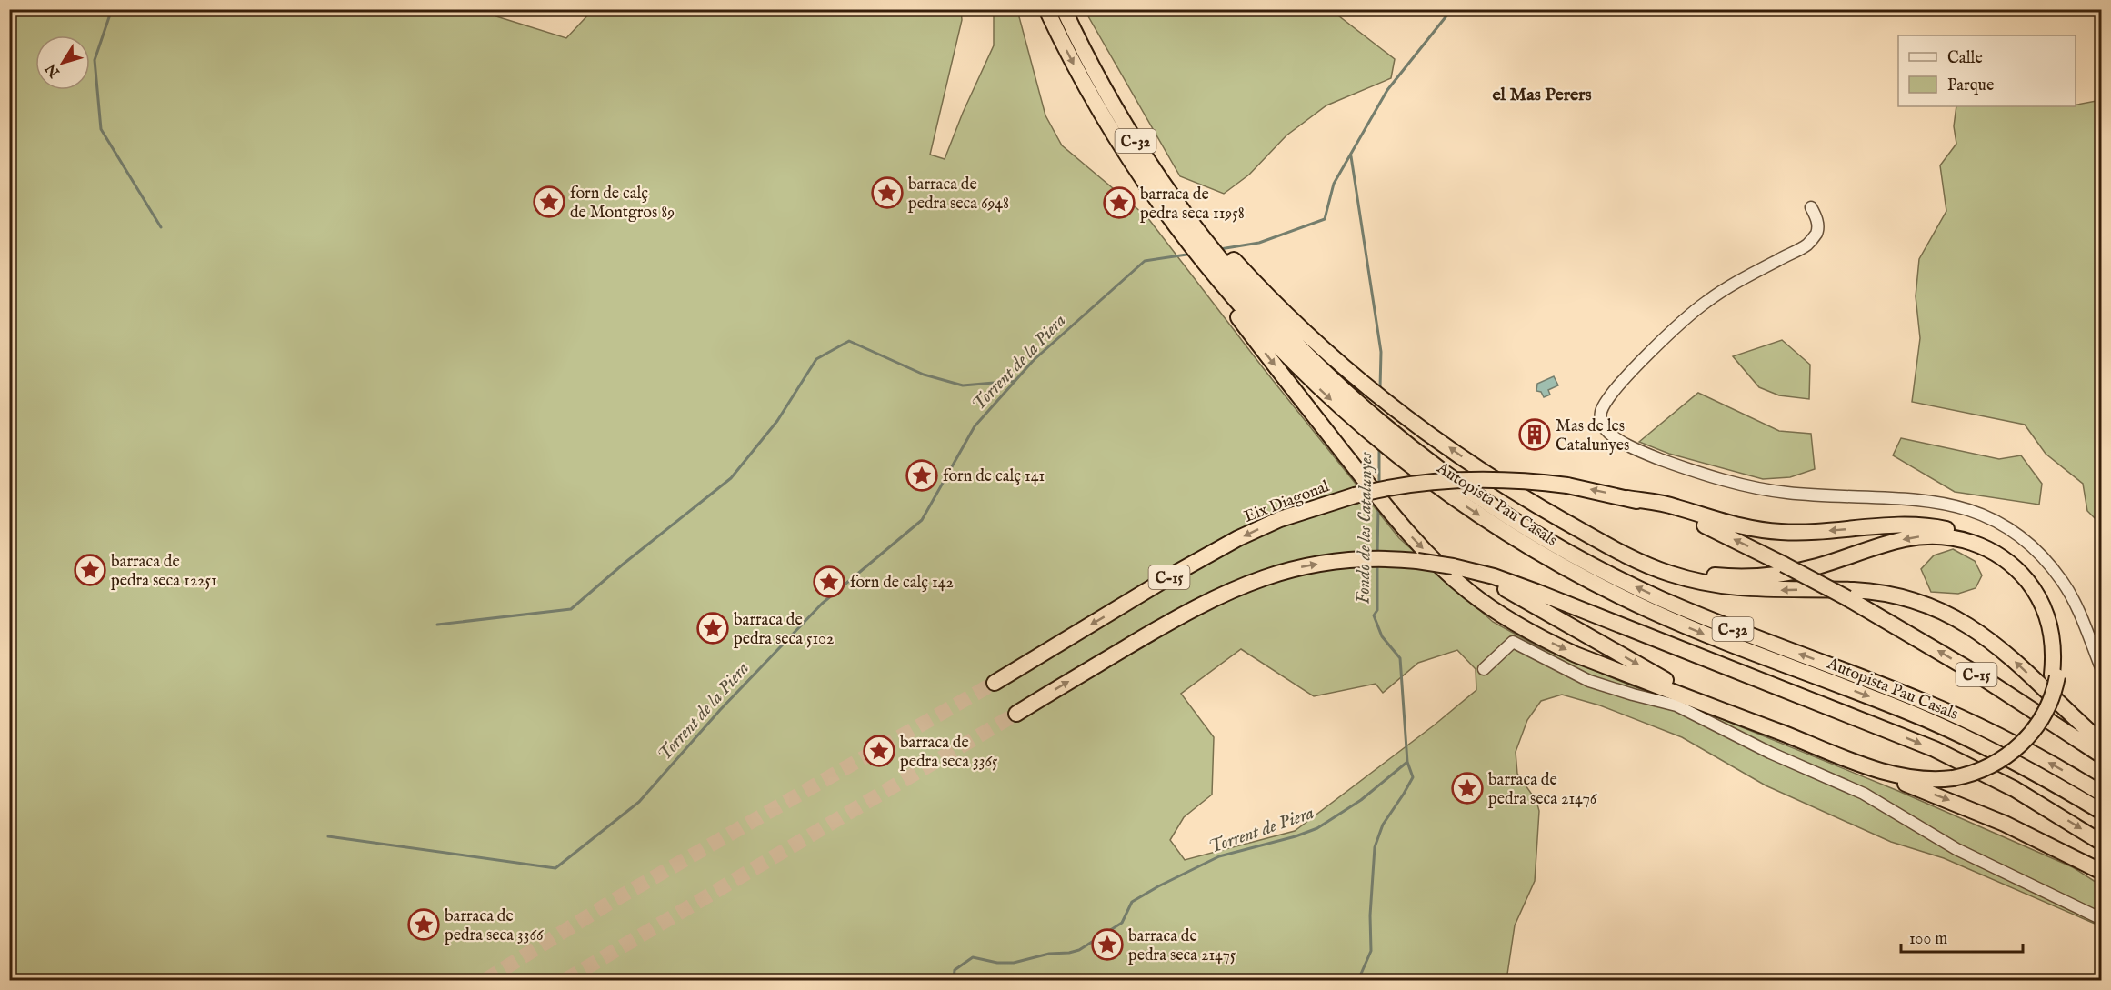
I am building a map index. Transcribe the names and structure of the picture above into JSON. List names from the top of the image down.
{
  "streets": {
    "highway": [
      "C-32",
      "Eix Diagonal",
      "Autopista Pau Casals",
      "C-15"
    ]
  },
  "crossings": [
    ["Eix Diagonal", "C-15"]
  ],
  "districts": ["el Mas Perers"],
  "water": ["Torrent de la Piera", "Fondo de les Catalunyes", "Torrent de Piera"],
  "places": {
    "place": [
      "barraca de pedra seca 6948",
      "forn de calç de Montgros 89",
      "barraca de pedra seca 11958",
      "forn de calç 141",
      "barraca de pedra seca 12251",
      "forn de calç 142",
      "barraca de pedra seca 5102",
      "barraca de pedra seca 3365",
      "barraca de pedra seca 21476",
      "barraca de pedra seca 3366",
      "barraca de pedra seca 21475"
    ],
    "building": ["Mas de les Catalunyes"]
  },
  "legend": ["Calle", "Parque"],
  "scale_bar": "100 m",
  "north": "bottom left"
}
